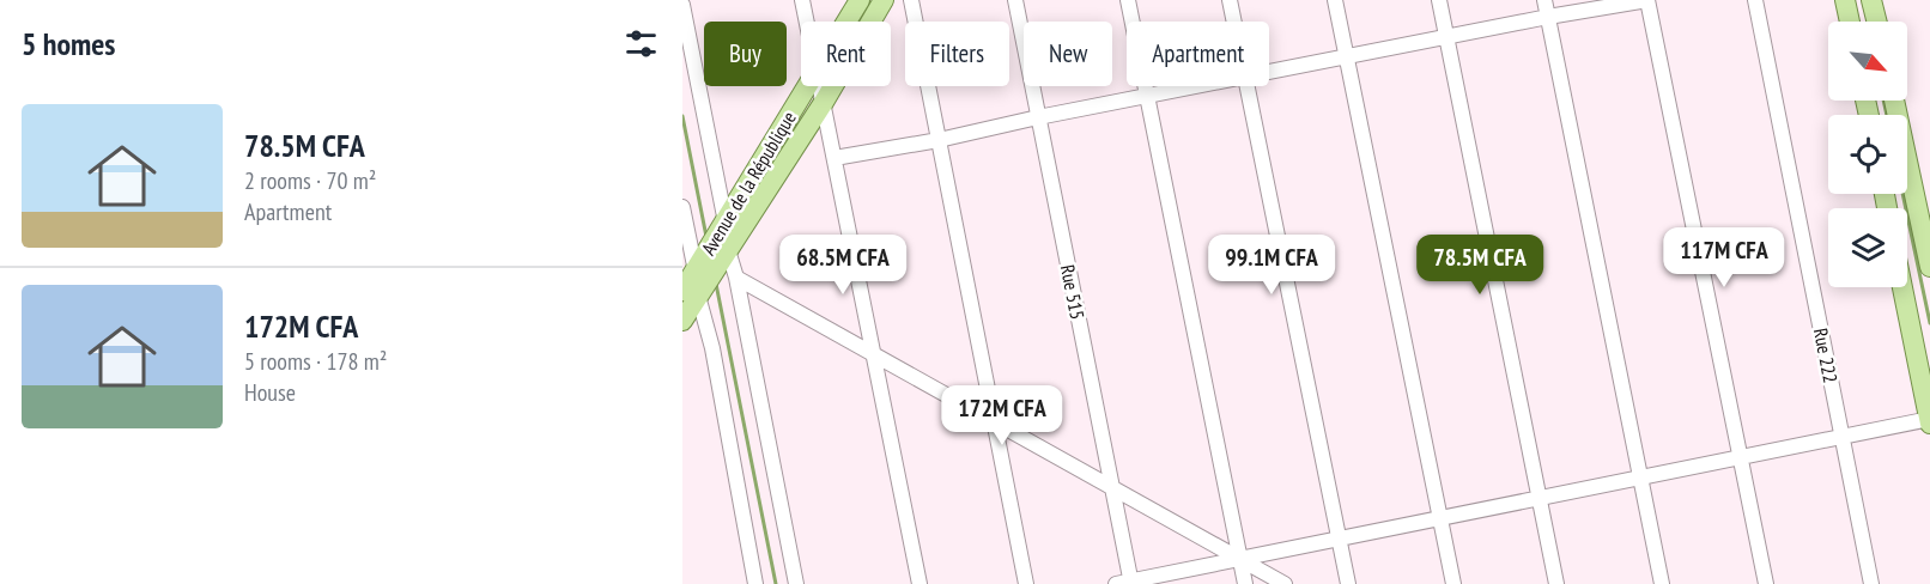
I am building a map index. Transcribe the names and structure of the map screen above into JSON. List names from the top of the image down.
{
  "streets": {
    "main road": ["Avenue de la République"],
    "street": ["Rue 515", "Rue 222"]
  },
  "north": "bottom right",
  "page": {
    "heading": "5 homes",
    "chip": [
      "Buy",
      "Rent",
      "Filters",
      "New",
      "Apartment"
    ],
    "list": [
      {
        "name": "78.5M CFA",
        "note": "2 rooms · 70 m² · Apartment"
      },
      {
        "name": "172M CFA",
        "note": "5 rooms · 178 m² · House"
      }
    ],
    "price": [
      "117M CFA",
      "68.5M CFA",
      "99.1M CFA",
      "78.5M CFA",
      "172M CFA"
    ]
  }
}
